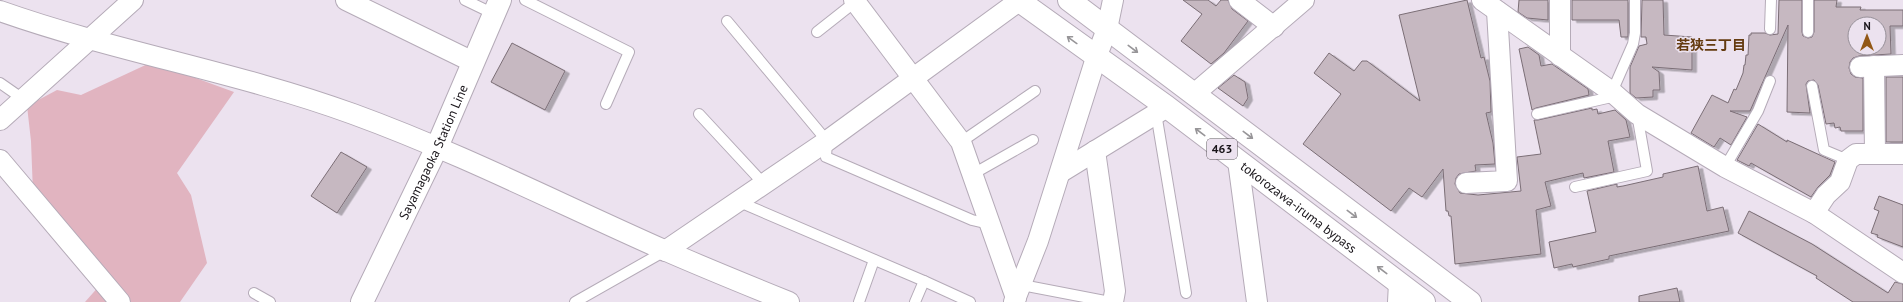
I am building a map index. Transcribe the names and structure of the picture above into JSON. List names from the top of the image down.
{
  "streets": {
    "main road": ["463", "Sayamagaoka Station Line", "tokorozawa-iruma bypass"]
  },
  "districts": ["若狭三丁目"],
  "north": "top"
}
